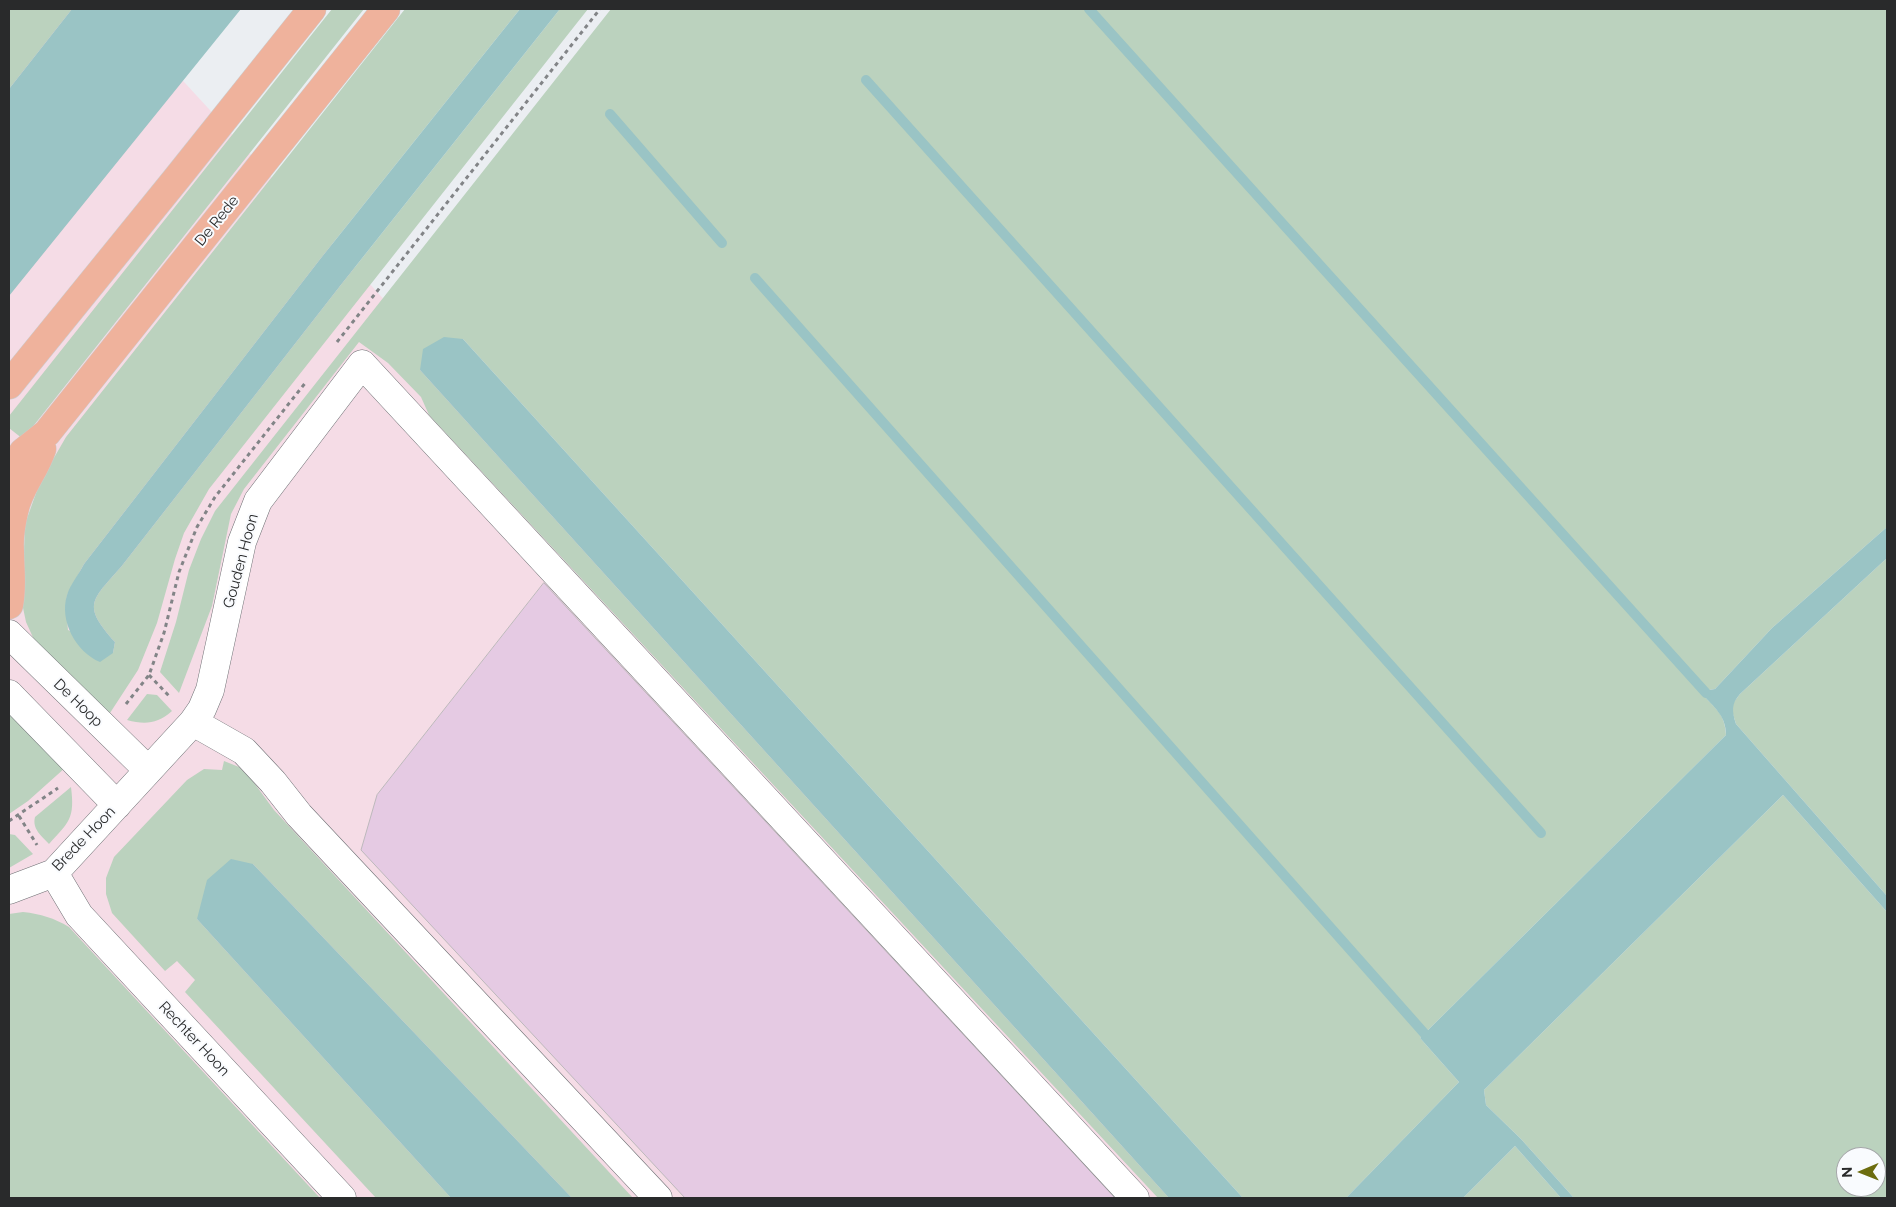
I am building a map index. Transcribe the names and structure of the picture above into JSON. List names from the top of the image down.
{
  "streets": {
    "main road": ["De Rede"],
    "street": [
      "Gouden Hoon",
      "De Hoop",
      "Brede Hoon",
      "Rechter Hoon"
    ]
  },
  "crossings": [
    ["Gouden Hoon", "De Hoop"],
    ["Gouden Hoon", "Brede Hoon"],
    ["De Hoop", "Brede Hoon"],
    ["Brede Hoon", "Rechter Hoon"]
  ],
  "north": "left"
}
